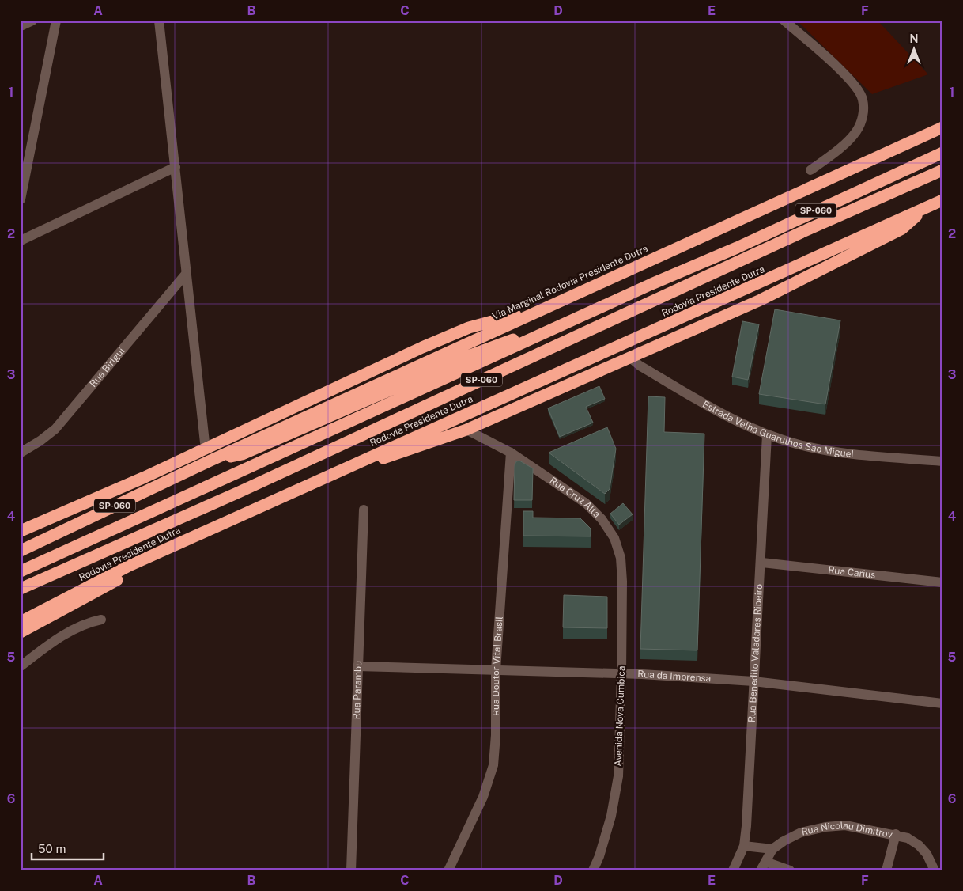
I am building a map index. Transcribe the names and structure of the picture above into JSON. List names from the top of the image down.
{
  "streets": {
    "highway": ["SP-060", "Via Marginal Rodovia Presidente Dutra", "Rodovia Presidente Dutra"],
    "street": [
      "Rua Birigui",
      "Estrada Velha Guarulhos São Miguel",
      "Rua Cruz Alta",
      "Rua Carius",
      "Rua Benedito Valadares Ribeiro",
      "Rua Doutor Vital Brasil",
      "Rua da Imprensa",
      "Rua Parambu",
      "Avenida Nova Cumbica",
      "Rua Nicolau Dimitrov"
    ]
  },
  "crossings": [
    ["SP-060", "Via Marginal Rodovia Presidente Dutra"],
    ["Estrada Velha Guarulhos São Miguel", "Rua Benedito Valadares Ribeiro"],
    ["Rua Cruz Alta", "Rua Doutor Vital Brasil"],
    ["Rua Cruz Alta", "Avenida Nova Cumbica"],
    ["Rua Carius", "Rua Benedito Valadares Ribeiro"],
    ["Rua Benedito Valadares Ribeiro", "Rua da Imprensa"],
    ["Rua Doutor Vital Brasil", "Rua da Imprensa"],
    ["Rua da Imprensa", "Rua Parambu"],
    ["Rua da Imprensa", "Avenida Nova Cumbica"]
  ],
  "scale_bar": "50 m",
  "north": "top",
  "grid": {
    "columns": [
      "A",
      "B",
      "C",
      "D",
      "E",
      "F"
    ],
    "rows": [
      "1",
      "2",
      "3",
      "4",
      "5",
      "6"
    ]
  }
}
